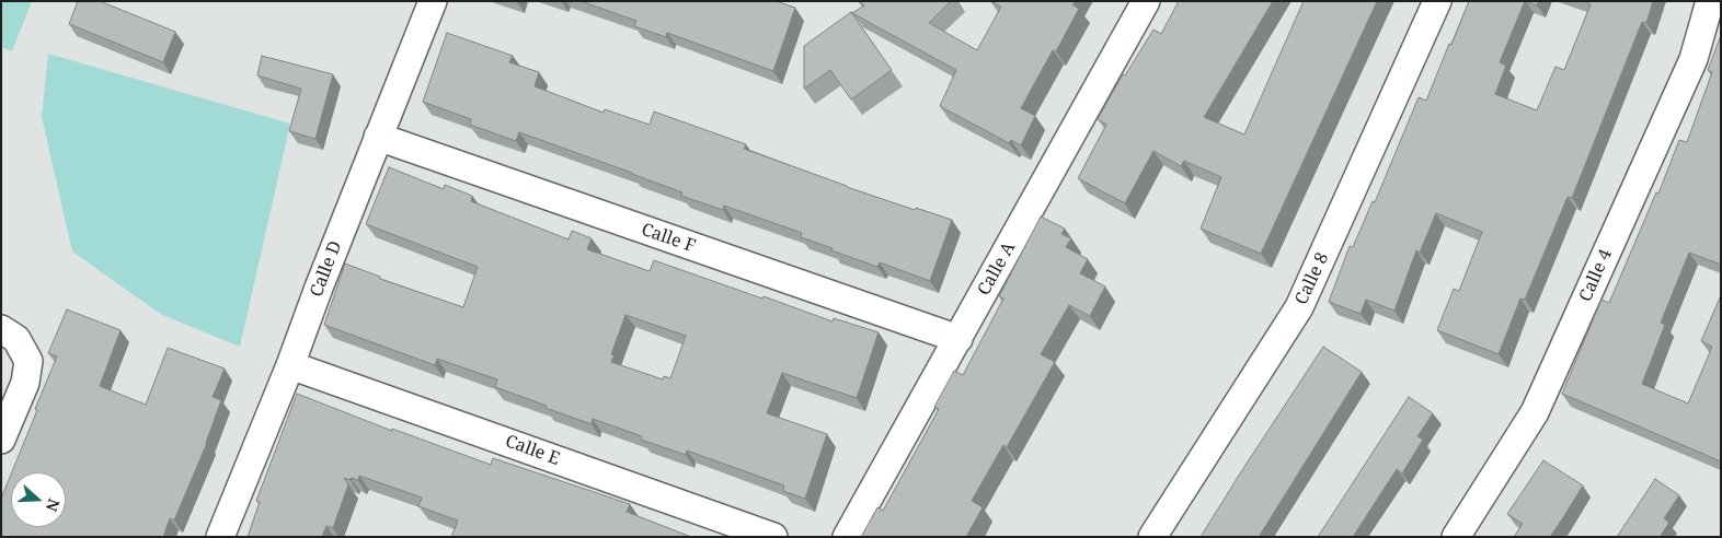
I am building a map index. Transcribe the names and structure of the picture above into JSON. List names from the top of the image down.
{
  "streets": {
    "street": [
      "Calle F",
      "Calle D",
      "Calle A",
      "Calle 4",
      "Calle 8",
      "Calle E"
    ]
  },
  "crossings": [
    ["Calle F", "Calle D"],
    ["Calle F", "Calle A"],
    ["Calle D", "Calle E"]
  ],
  "north": "right"
}
